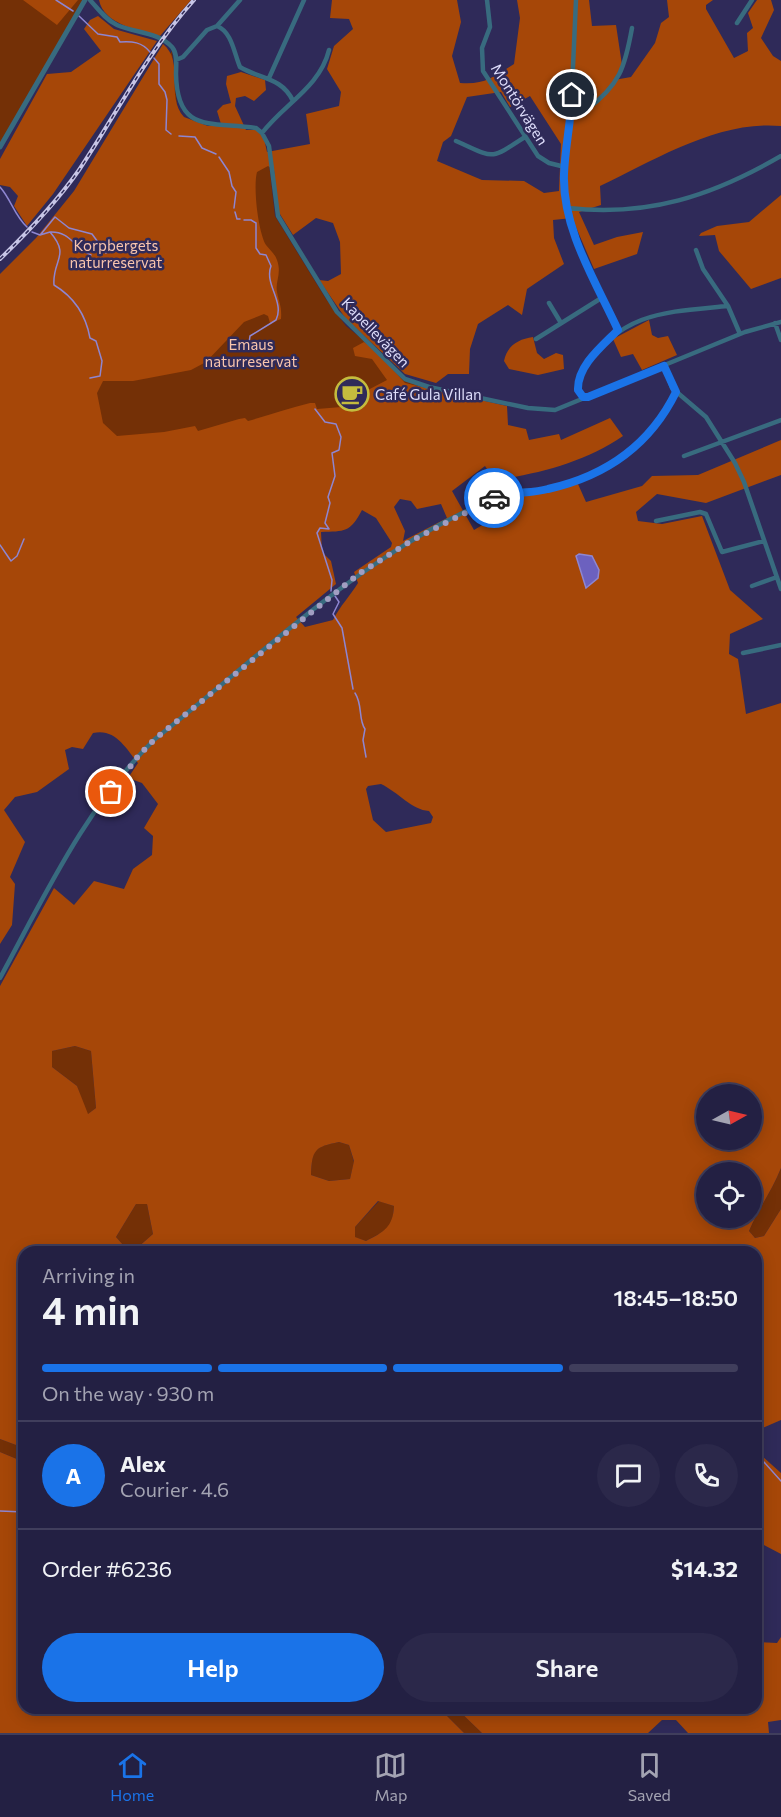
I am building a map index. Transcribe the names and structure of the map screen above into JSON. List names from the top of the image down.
{
  "streets": {
    "street": ["Montörvägen", "Kapellevägen"]
  },
  "parks": ["Korpbergets naturreservat", "Emaus naturreservat"],
  "places": {
    "cafe": ["Café Gula Villan"]
  },
  "north": "right",
  "page": {
    "heading": ["4 min", "Arriving in", "18:45–18:50"],
    "panel": [
      "Alex",
      "Courier · 4.6",
      "Order #6236",
      "$14.32"
    ],
    "bar": "On the way · 930 m",
    "round": "A",
    "buttons": ["Help", "Share"],
    "tabs": ["Home", "Map", "Saved"]
  }
}
